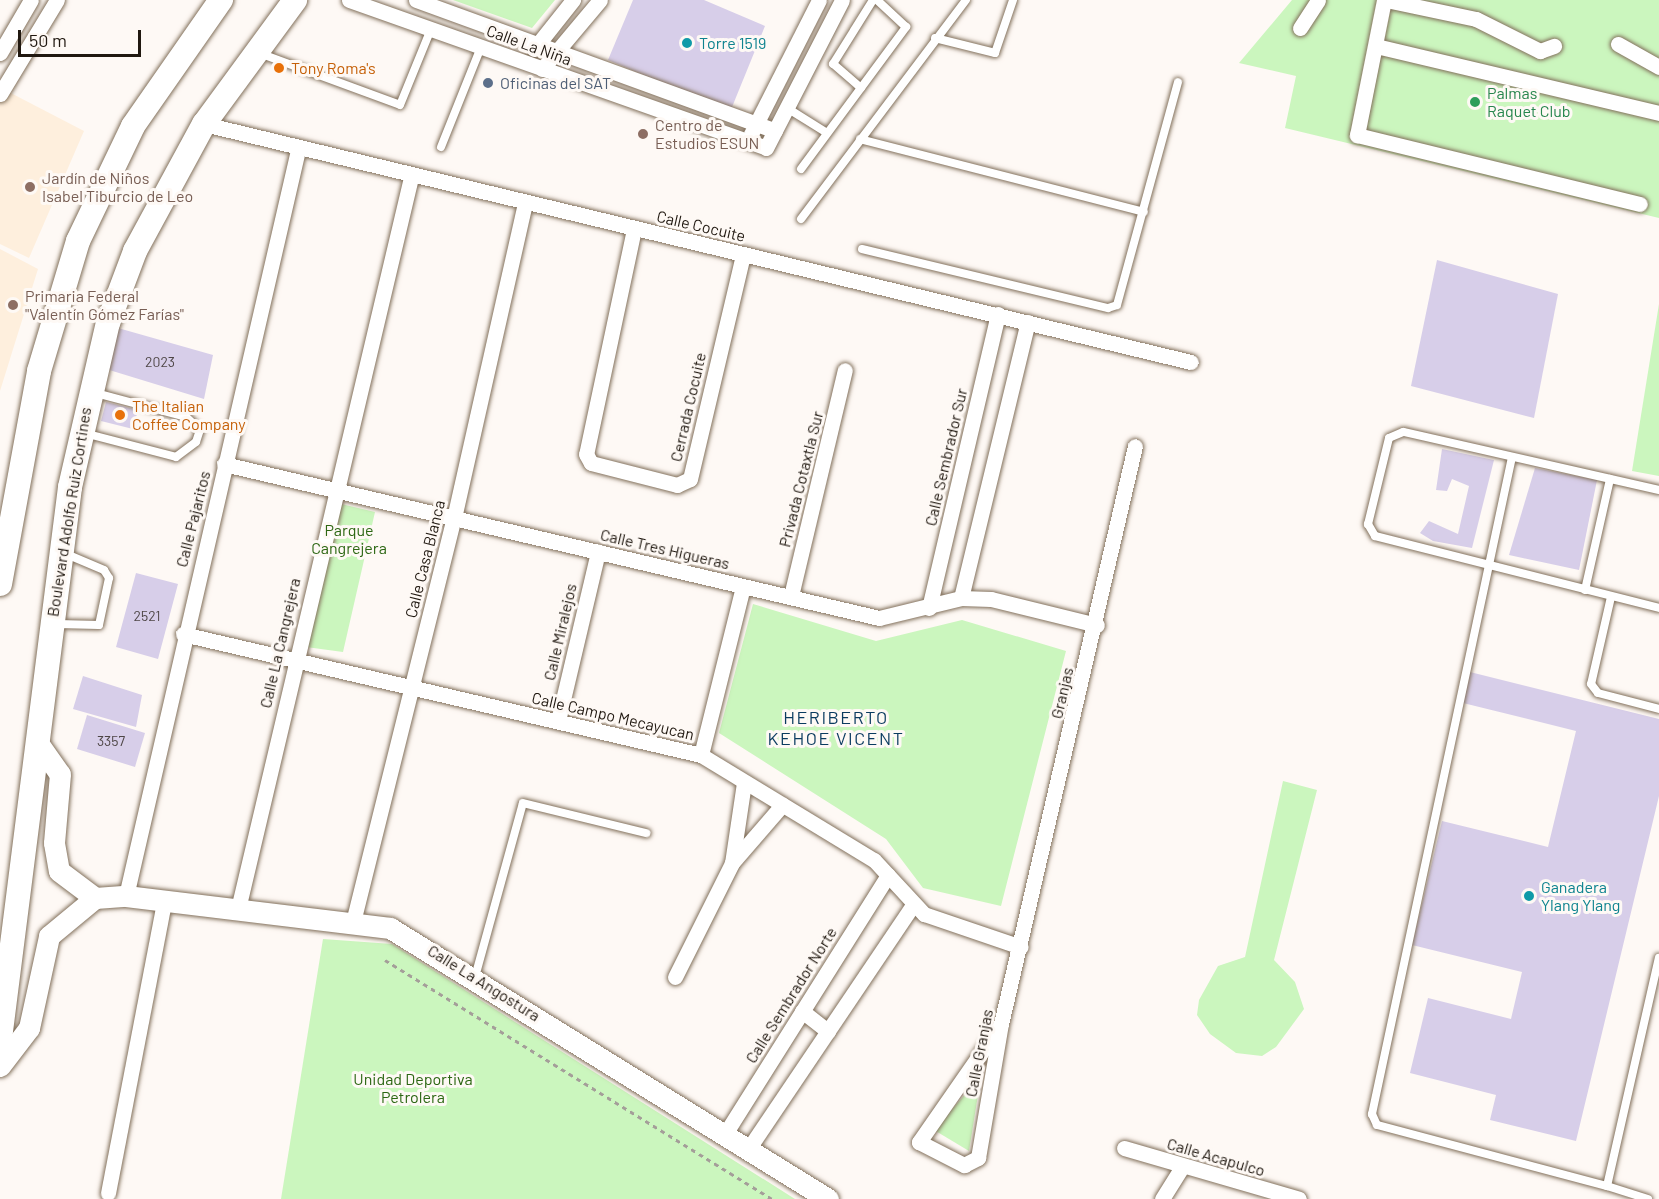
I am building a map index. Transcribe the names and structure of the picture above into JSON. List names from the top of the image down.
{
  "streets": {
    "main road": ["Boulevard Adolfo Ruiz Cortines"],
    "street": [
      "Calle La Niña",
      "Calle Cocuite",
      "Cerrada Cocuite",
      "Calle Sembrador Sur",
      "Privada Cotaxtla Sur",
      "Calle Pajaritos",
      "Calle Tres Higueras",
      "Calle Casa Blanca",
      "Calle Miralejos",
      "Calle La Cangrejera",
      "Granjas",
      "Calle Campo Mecayucan",
      "Calle La Angostura",
      "Calle Sembrador Norte",
      "Calle Granjas",
      "Calle Acapulco"
    ]
  },
  "crossings": [
    ["Calle Cocuite", "Cerrada Cocuite"],
    ["Calle Cocuite", "Calle Sembrador Sur"],
    ["Calle Cocuite", "Boulevard Adolfo Ruiz Cortines"],
    ["Calle Cocuite", "Calle Pajaritos"],
    ["Calle Cocuite", "Calle Casa Blanca"],
    ["Calle Cocuite", "Calle La Cangrejera"],
    ["Calle Sembrador Sur", "Calle Tres Higueras"],
    ["Privada Cotaxtla Sur", "Calle Tres Higueras"],
    ["Calle Pajaritos", "Calle Tres Higueras"],
    ["Calle Pajaritos", "Calle Campo Mecayucan"],
    ["Calle Pajaritos", "Calle La Angostura"],
    ["Calle Tres Higueras", "Calle Casa Blanca"],
    ["Calle Tres Higueras", "Calle Miralejos"],
    ["Calle Tres Higueras", "Calle La Cangrejera"],
    ["Calle Tres Higueras", "Granjas"],
    ["Calle Casa Blanca", "Calle Campo Mecayucan"],
    ["Calle Casa Blanca", "Calle La Angostura"],
    ["Calle Miralejos", "Calle Campo Mecayucan"],
    ["Calle La Cangrejera", "Calle Campo Mecayucan"],
    ["Calle La Cangrejera", "Calle La Angostura"],
    ["Granjas", "Calle Campo Mecayucan"],
    ["Granjas", "Calle Granjas"],
    ["Calle Campo Mecayucan", "Calle Sembrador Norte"],
    ["Calle Campo Mecayucan", "Calle Granjas"],
    ["Calle La Angostura", "Calle Sembrador Norte"]
  ],
  "districts": ["HERIBERTO KEHOE VICENT"],
  "parks": ["Parque Cangrejera", "Unidad Deportiva Petrolera"],
  "places": [
    "Torre 1519",
    "Tony Roma's",
    "Oficinas del SAT",
    "Palmas Raquet Club",
    "Centro de Estudios ESUN",
    "Jardín de Niños Isabel Tiburcio de Leo",
    "Primaria Federal \"Valentín Gómez Farías\"",
    "The Italian Coffee Company",
    "Ganadera Ylang Ylang"
  ],
  "house_numbers": ["2023", "2521", "3357"],
  "scale_bar": "50 m"
}
